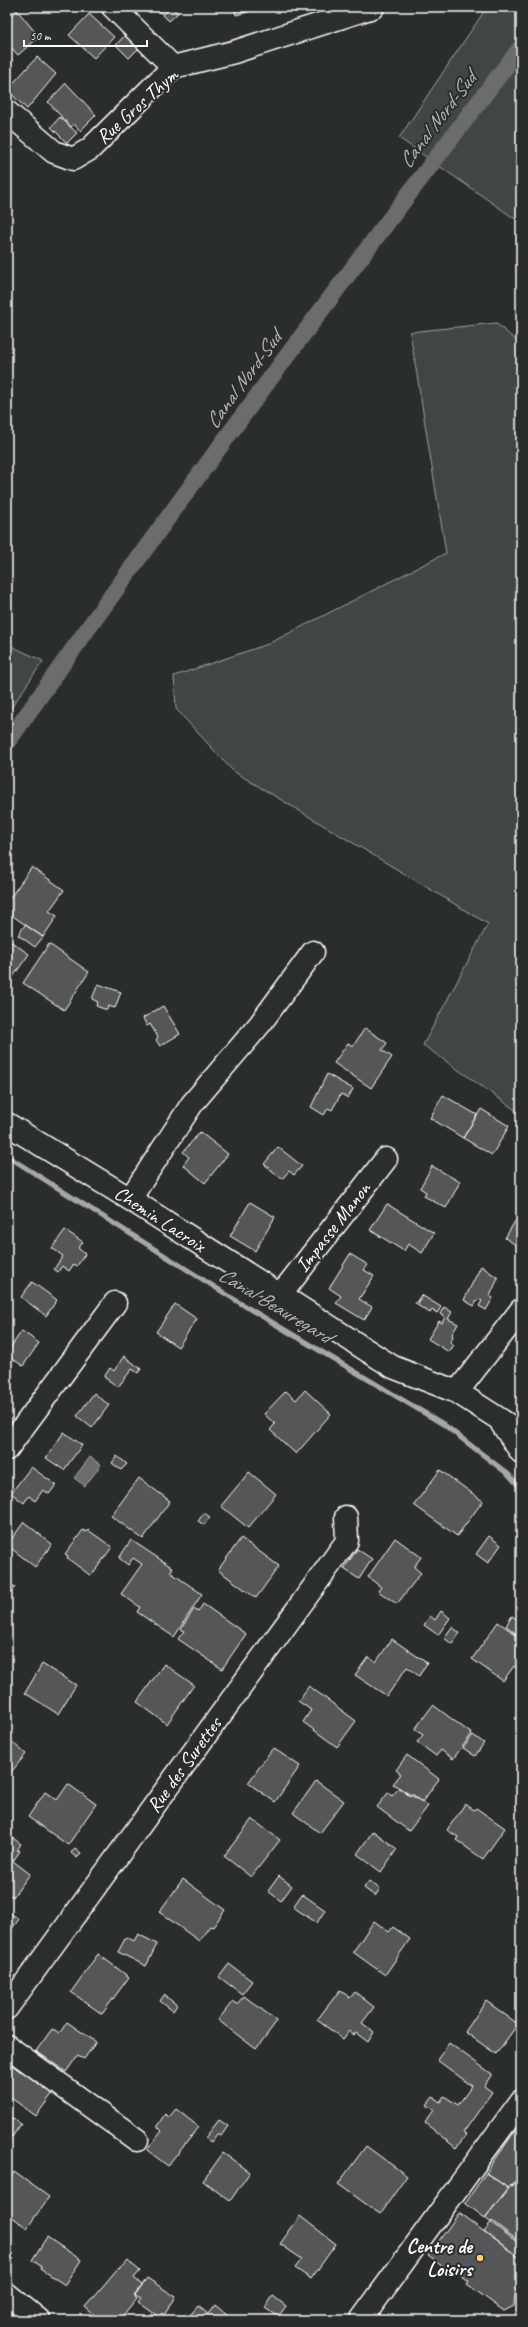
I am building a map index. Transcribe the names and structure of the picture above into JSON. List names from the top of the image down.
{
  "streets": {
    "street": [
      "Rue Gros Thym",
      "Chemin Lacroix",
      "Impasse Manon",
      "Rue des Surettes"
    ]
  },
  "crossings": [
    ["Chemin Lacroix", "Impasse Manon"]
  ],
  "water": ["Canal Nord-Sud", "Canal Beauregard"],
  "places": ["Centre de Loisirs"],
  "scale_bar": "50 m"
}
